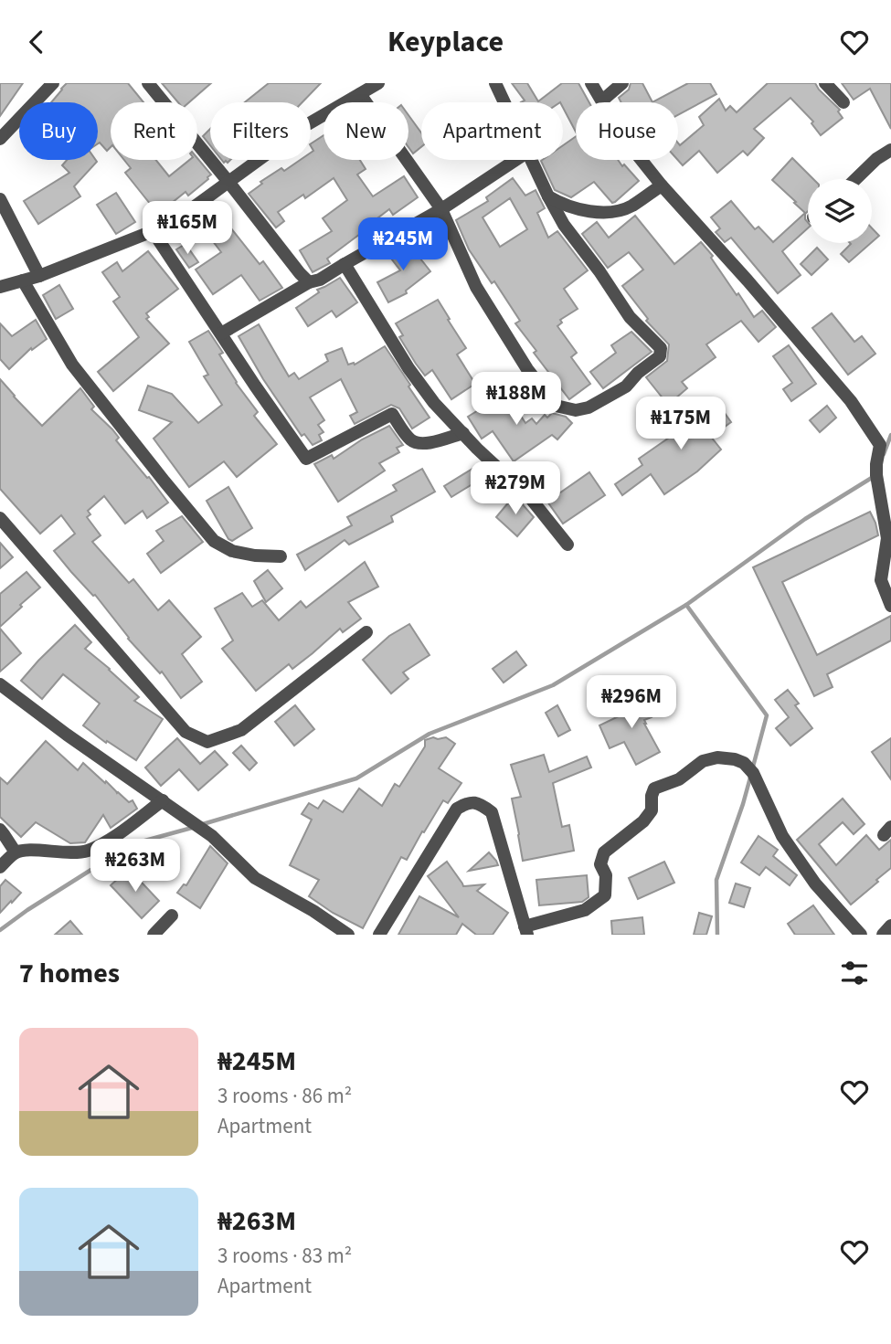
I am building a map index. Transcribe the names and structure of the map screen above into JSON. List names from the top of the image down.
{
  "page": {
    "header": "Keyplace",
    "chip": [
      "Buy",
      "Rent",
      "Filters",
      "New",
      "Apartment",
      "House"
    ],
    "price": [
      "₦165M",
      "₦245M",
      "₦188M",
      "₦175M",
      "₦279M",
      "₦296M",
      "₦263M"
    ],
    "heading": "7 homes",
    "list": [
      {
        "name": "₦245M",
        "note": "3 rooms · 86 m² · Apartment"
      },
      {
        "name": "₦263M",
        "note": "3 rooms · 83 m² · Apartment"
      }
    ]
  }
}
